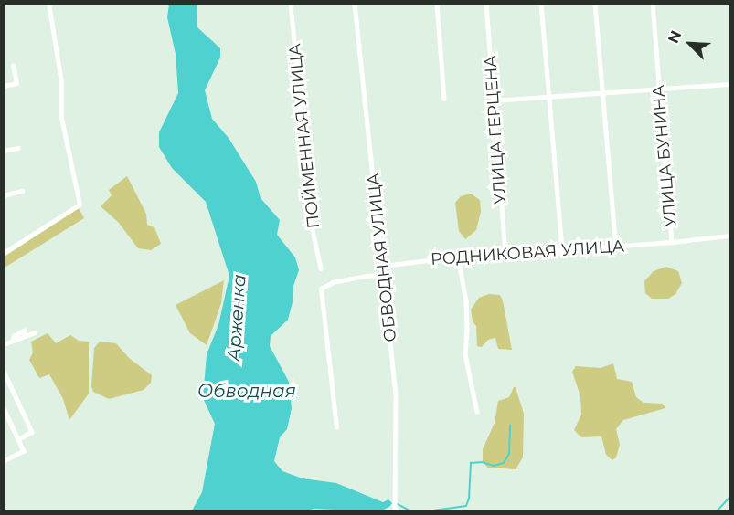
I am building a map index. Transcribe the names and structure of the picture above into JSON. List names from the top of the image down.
{
  "streets": {
    "street": [
      "УЛИЦА ГЕРЦЕНА",
      "ПОЙМЕННАЯ УЛИЦА",
      "УЛИЦА БУНИНА",
      "РОДНИКОВАЯ УЛИЦА",
      "ОБВОДНАЯ УЛИЦА"
    ]
  },
  "crossings": [
    ["УЛИЦА ГЕРЦЕНА", "РОДНИКОВАЯ УЛИЦА"],
    ["УЛИЦА БУНИНА", "РОДНИКОВАЯ УЛИЦА"],
    ["РОДНИКОВАЯ УЛИЦА", "ОБВОДНАЯ УЛИЦА"]
  ],
  "water": ["Арженка", "Обводная"],
  "north": "top left"
}
